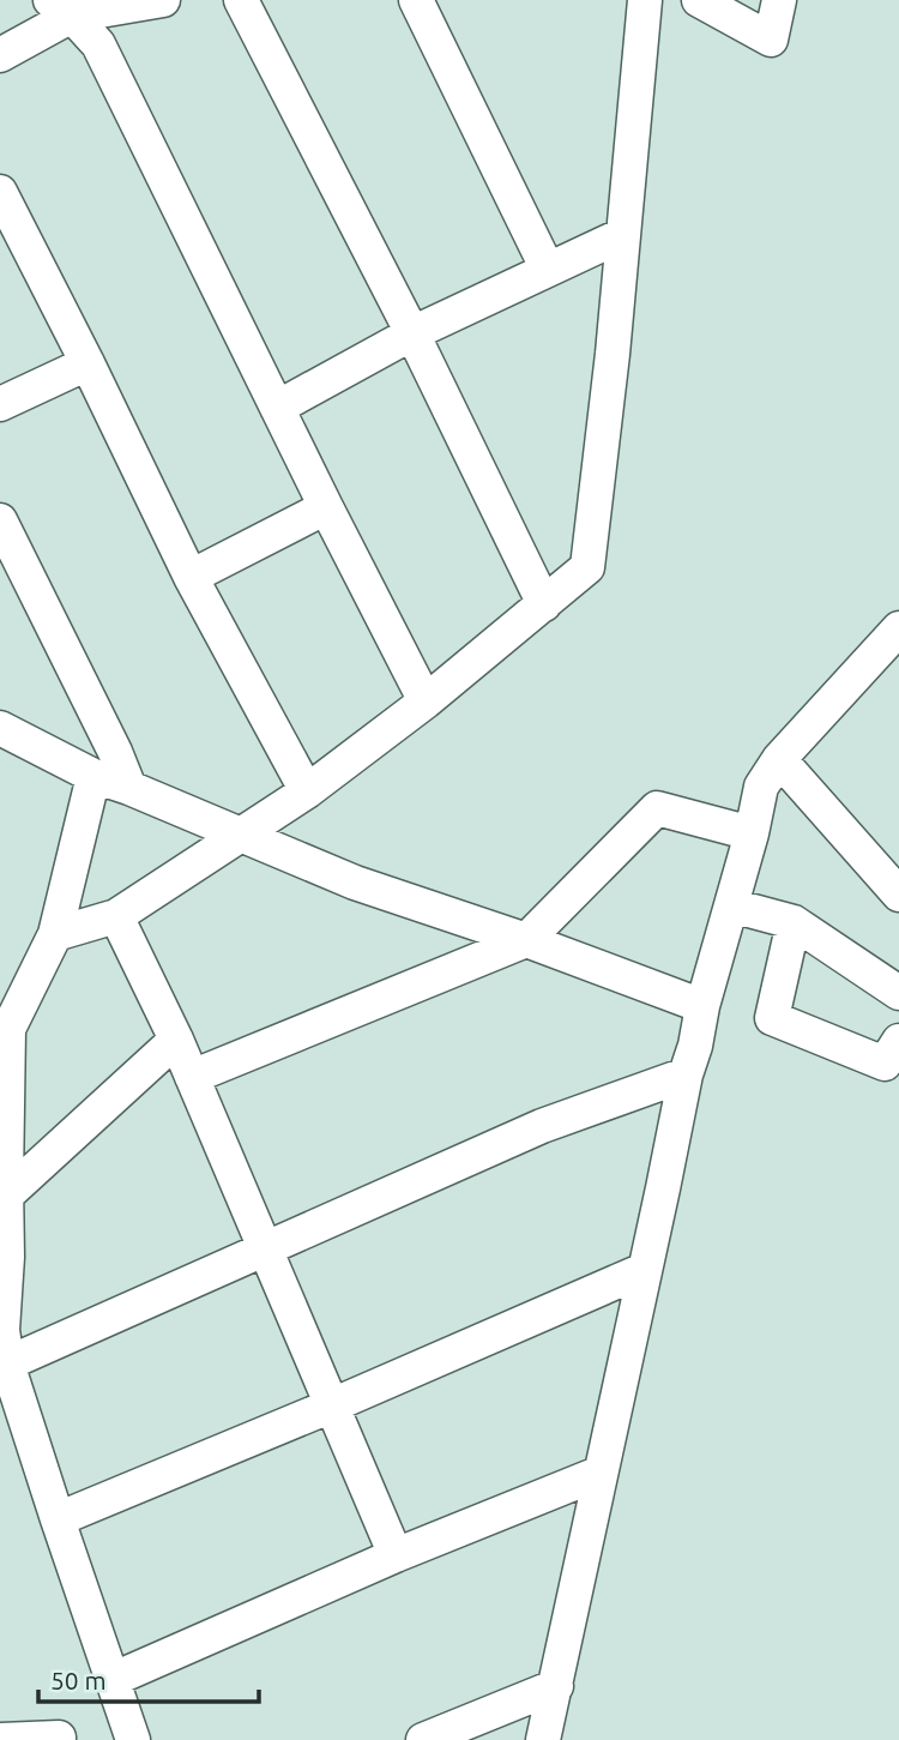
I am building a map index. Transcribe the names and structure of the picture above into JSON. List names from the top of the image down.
{
  "scale_bar": "50 m"
}
